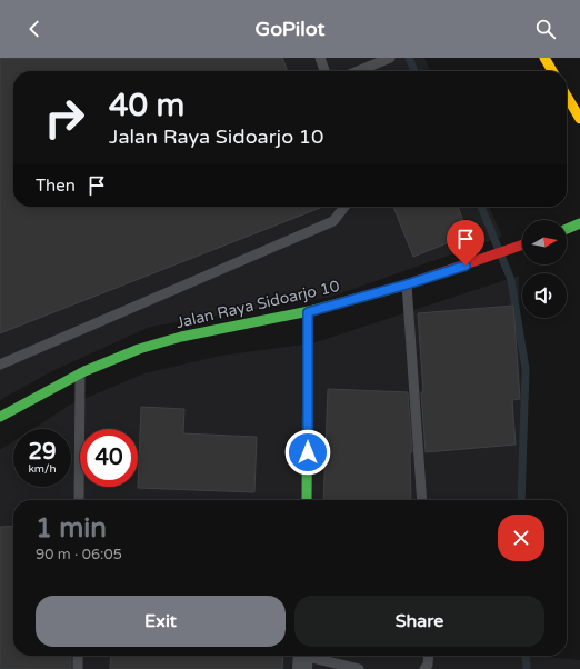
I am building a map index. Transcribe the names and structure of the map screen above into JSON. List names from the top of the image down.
{
  "streets": {
    "main road": ["Jalan Raya Sidoarjo 10"]
  },
  "north": "right",
  "page": {
    "header": "GoPilot",
    "turn": ["40 m", "Jalan Raya Sidoarjo 10"],
    "then": "Then",
    "speed": "29 km/h",
    "limit": "40",
    "heading": ["1 min", "90 m · 06:05"],
    "buttons": ["Exit", "Share"]
  }
}
